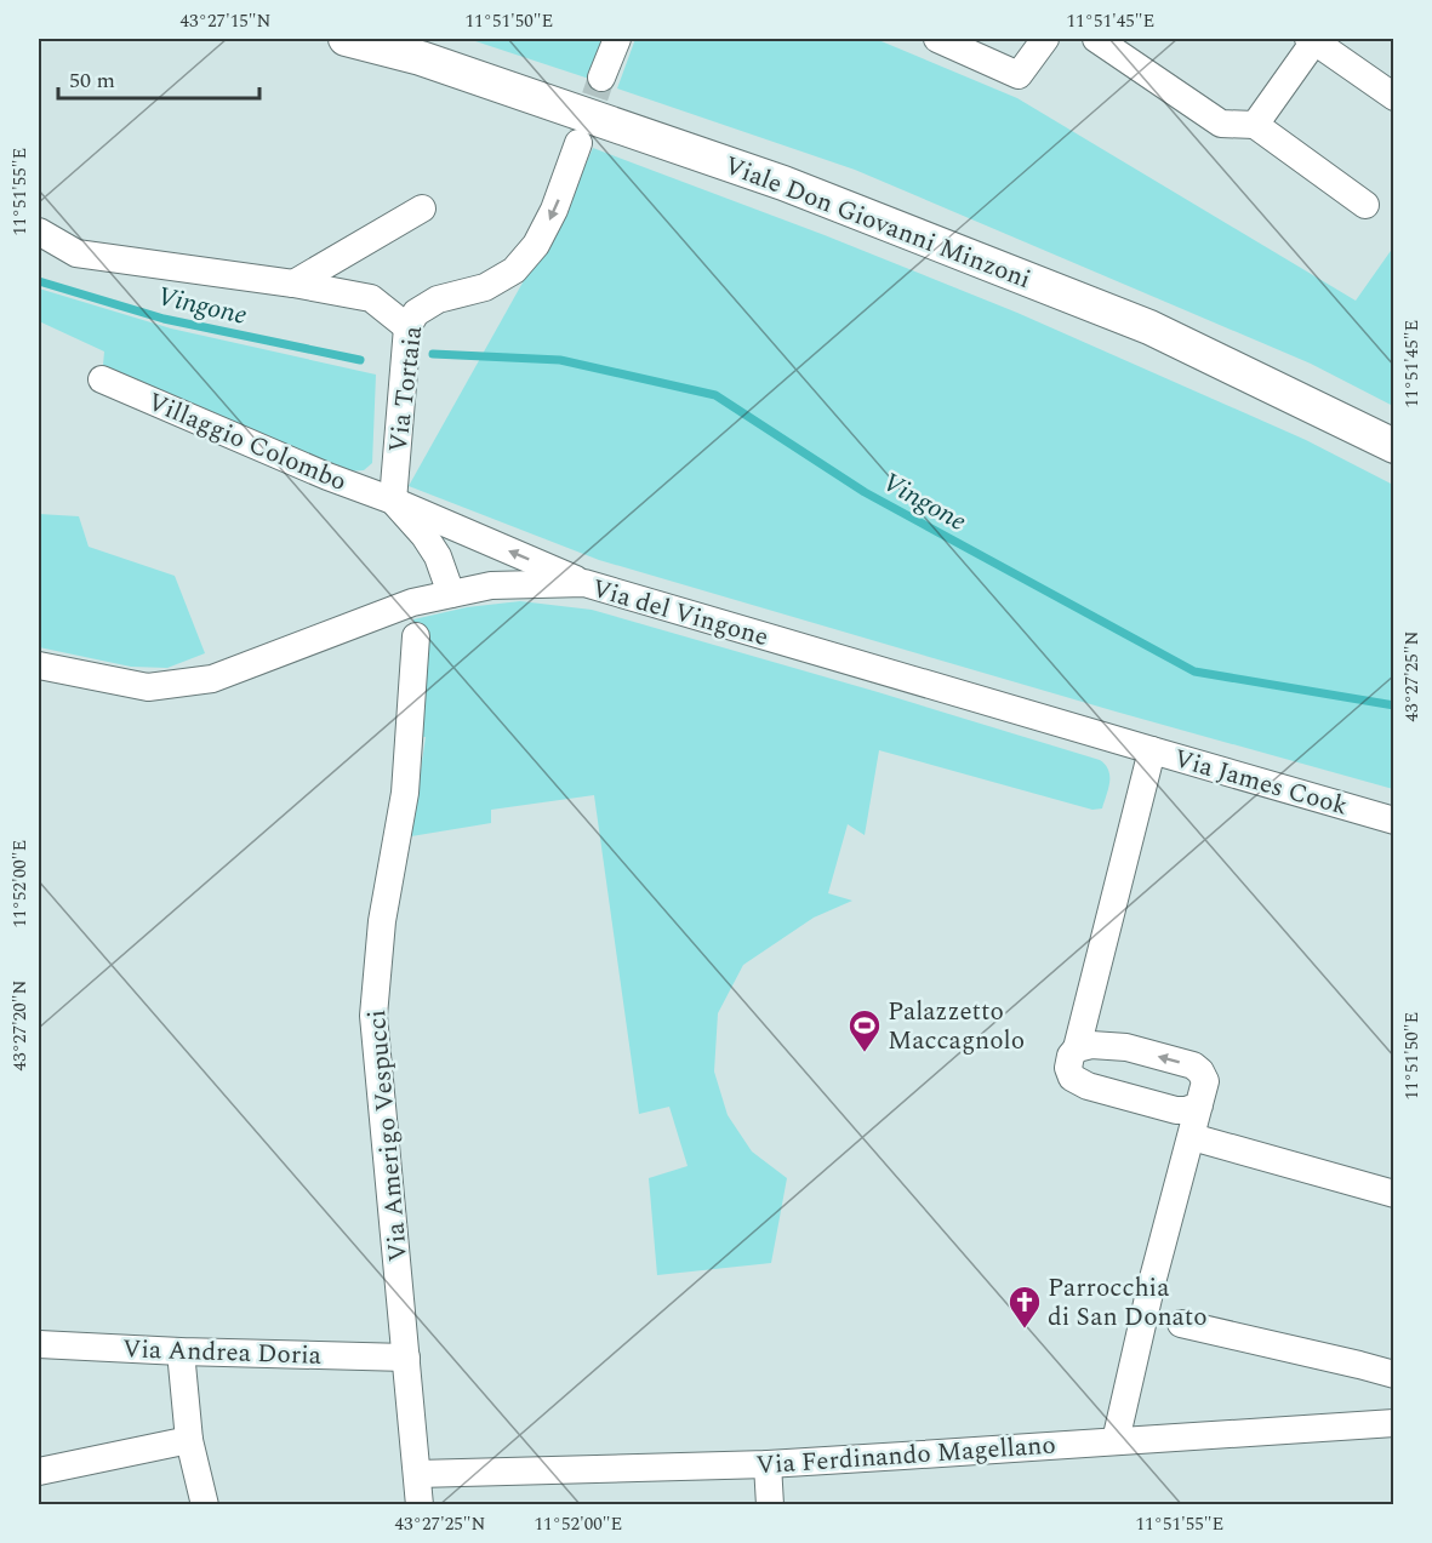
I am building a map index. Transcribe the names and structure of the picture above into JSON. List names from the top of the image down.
{
  "streets": {
    "main road": ["Viale Don Giovanni Minzoni"],
    "street": [
      "Via Tortaia",
      "Villaggio Colombo",
      "Via del Vingone",
      "Via James Cook",
      "Via Amerigo Vespucci",
      "Via Andrea Doria",
      "Via Ferdinando Magellano"
    ]
  },
  "crossings": [
    ["Via Tortaia", "Villaggio Colombo"],
    ["Via del Vingone", "Via James Cook"],
    ["Via Amerigo Vespucci", "Via Andrea Doria"],
    ["Via Amerigo Vespucci", "Via Ferdinando Magellano"]
  ],
  "water": ["Vingone"],
  "places": {
    "sports": ["Palazzetto Maccagnolo"],
    "church": ["Parrocchia di San Donato"]
  },
  "scale_bar": "50 m",
  "coordinates": [
    "43°27'15\"N",
    "11°51'50\"E",
    "11°51'45\"E",
    "11°51'55\"E",
    "43°27'25\"N",
    "11°52'00\"E",
    "43°27'20\"N"
  ]
}
